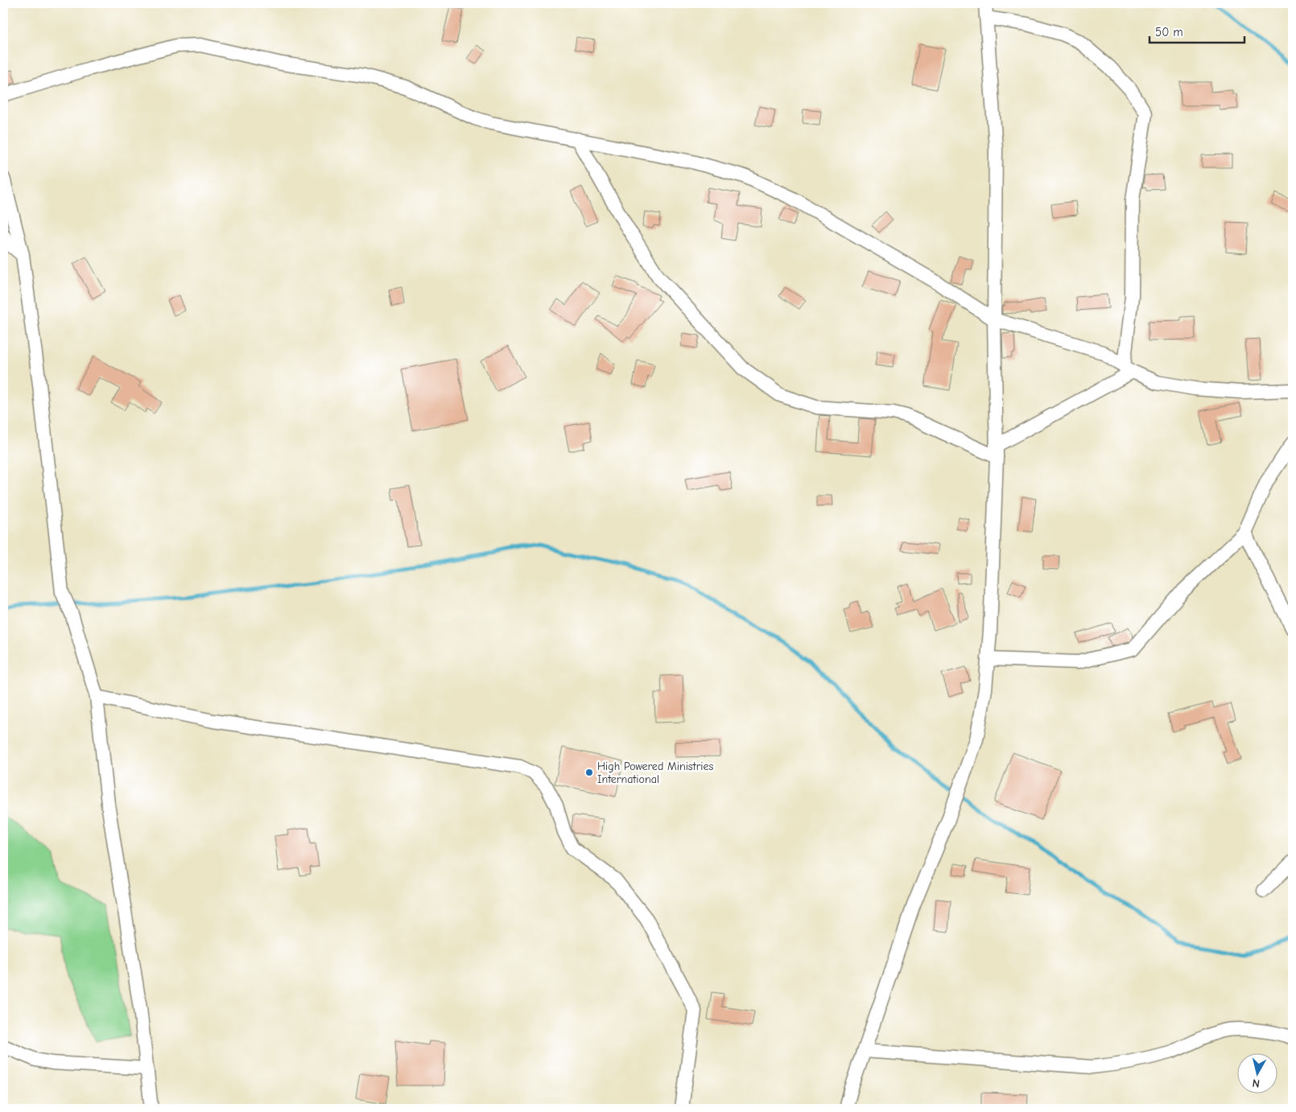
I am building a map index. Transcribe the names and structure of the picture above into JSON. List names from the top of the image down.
{
  "places": ["High Powered Ministries International"],
  "scale_bar": "50 m",
  "north": "bottom"
}
